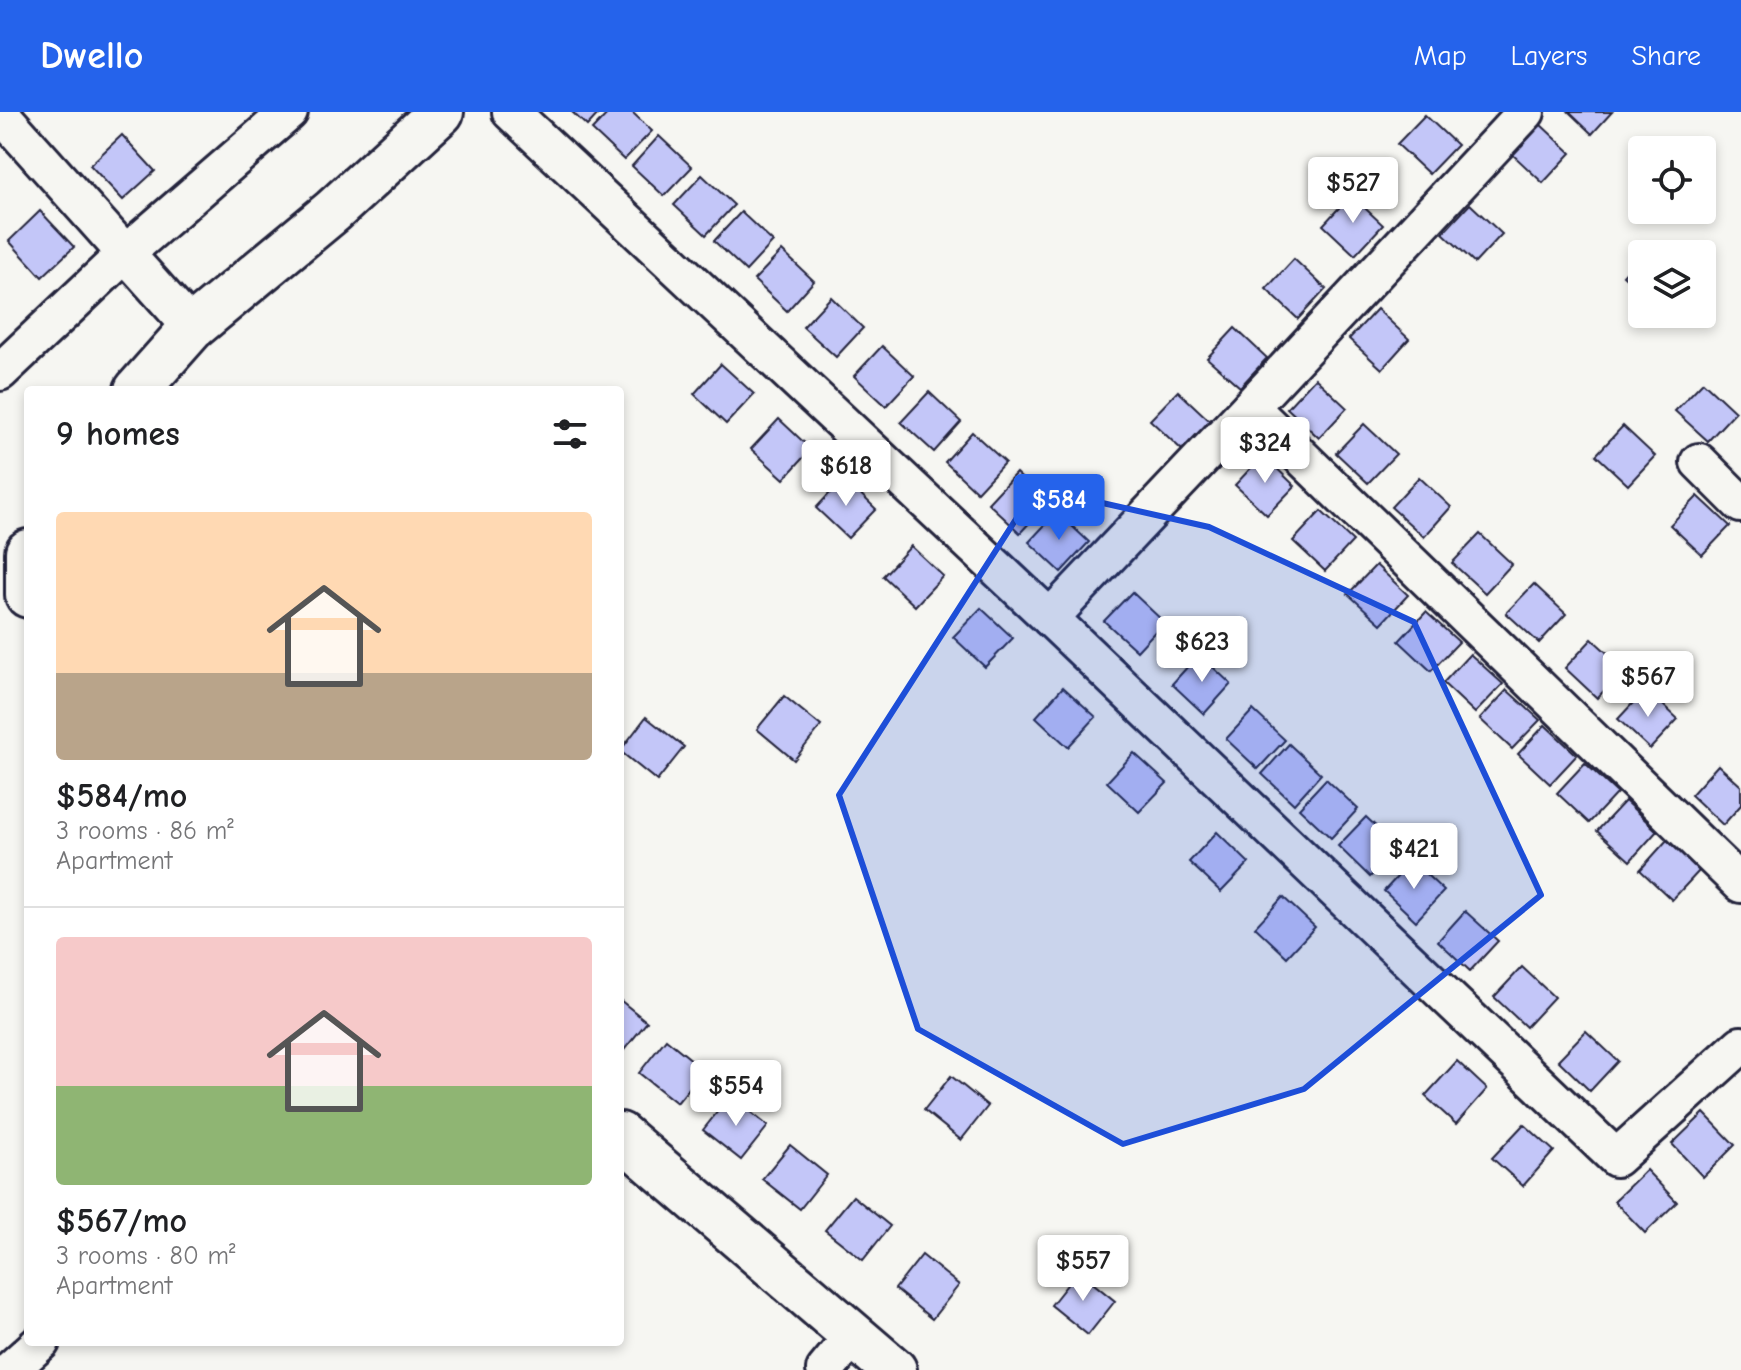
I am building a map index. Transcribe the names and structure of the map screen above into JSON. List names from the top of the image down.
{
  "page": {
    "header": "Dwello",
    "nav": ["Map", "Layers", "Share"],
    "price": [
      "$527",
      "$324",
      "$618",
      "$584",
      "$623",
      "$567",
      "$421",
      "$554",
      "$557"
    ],
    "heading": "9 homes",
    "list": [
      {
        "name": "$584/mo",
        "note": "3 rooms · 86 m² · Apartment"
      },
      {
        "name": "$567/mo",
        "note": "3 rooms · 80 m² · Apartment"
      }
    ]
  }
}
